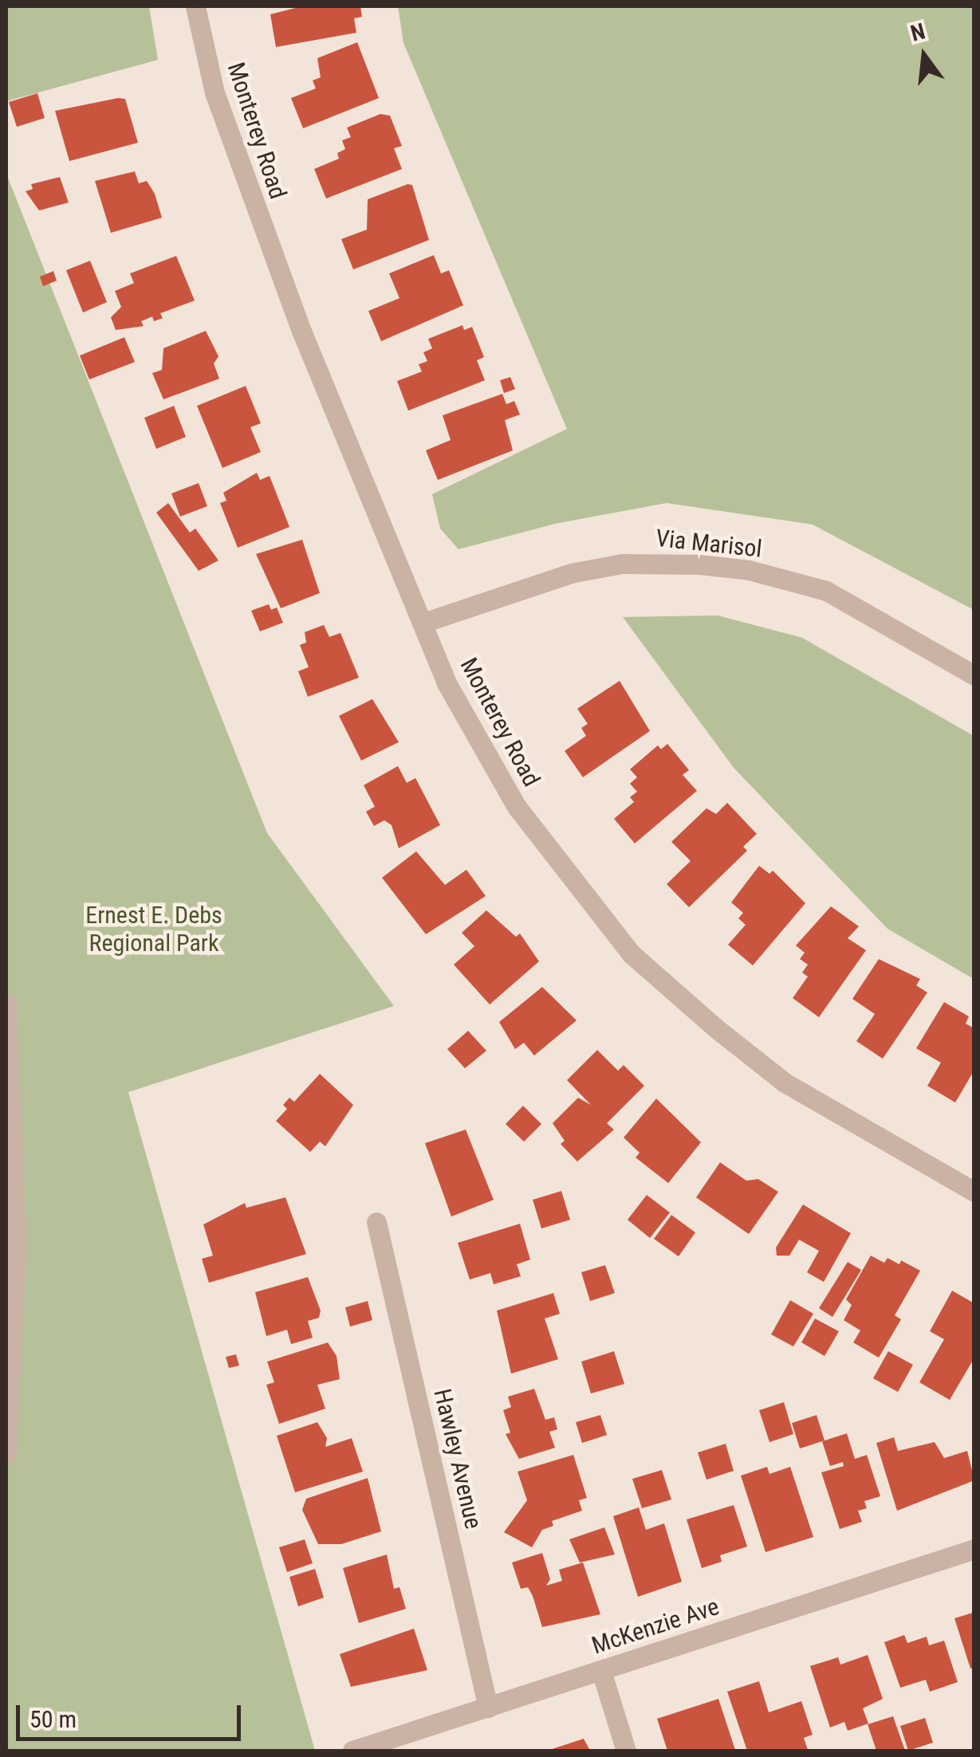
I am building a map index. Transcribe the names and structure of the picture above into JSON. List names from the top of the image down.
{
  "streets": {
    "street": [
      "Monterey Road",
      "Via Marisol",
      "Hawley Avenue",
      "McKenzie Ave"
    ]
  },
  "crossings": [
    ["Monterey Road", "Via Marisol"],
    ["Hawley Avenue", "McKenzie Ave"]
  ],
  "parks": ["Ernest E. Debs Regional Park"],
  "scale_bar": "50 m",
  "north": "top"
}
